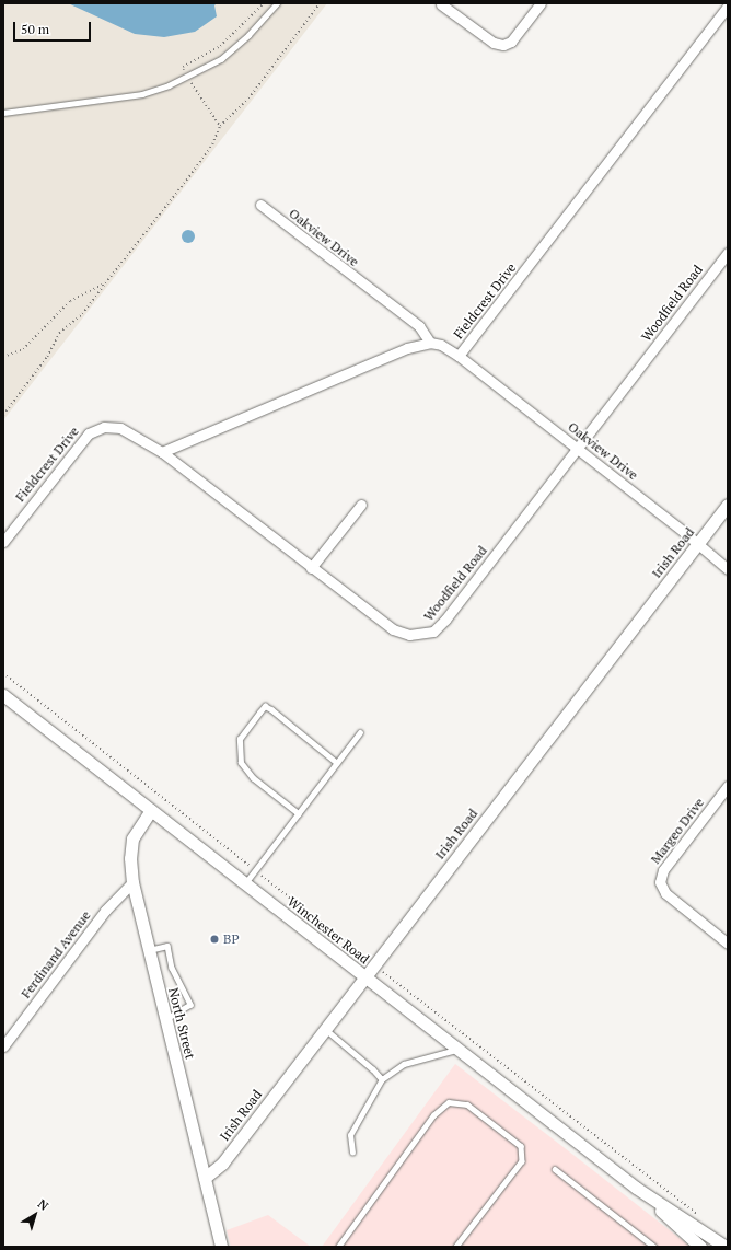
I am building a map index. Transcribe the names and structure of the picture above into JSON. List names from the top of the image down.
{
  "streets": {
    "street": [
      "Oakview Drive",
      "Fieldcrest Drive",
      "Woodfield Road",
      "Irish Road",
      "Margeo Drive",
      "Winchester Road",
      "Ferdinand Avenue",
      "North Street"
    ]
  },
  "crossings": [
    ["Oakview Drive", "Fieldcrest Drive"],
    ["Oakview Drive", "Woodfield Road"],
    ["Oakview Drive", "Irish Road"],
    ["Fieldcrest Drive", "Woodfield Road"],
    ["Irish Road", "Winchester Road"],
    ["Irish Road", "North Street"],
    ["Winchester Road", "North Street"],
    ["Ferdinand Avenue", "North Street"]
  ],
  "places": ["BP"],
  "scale_bar": "50 m",
  "north": "top right"
}
